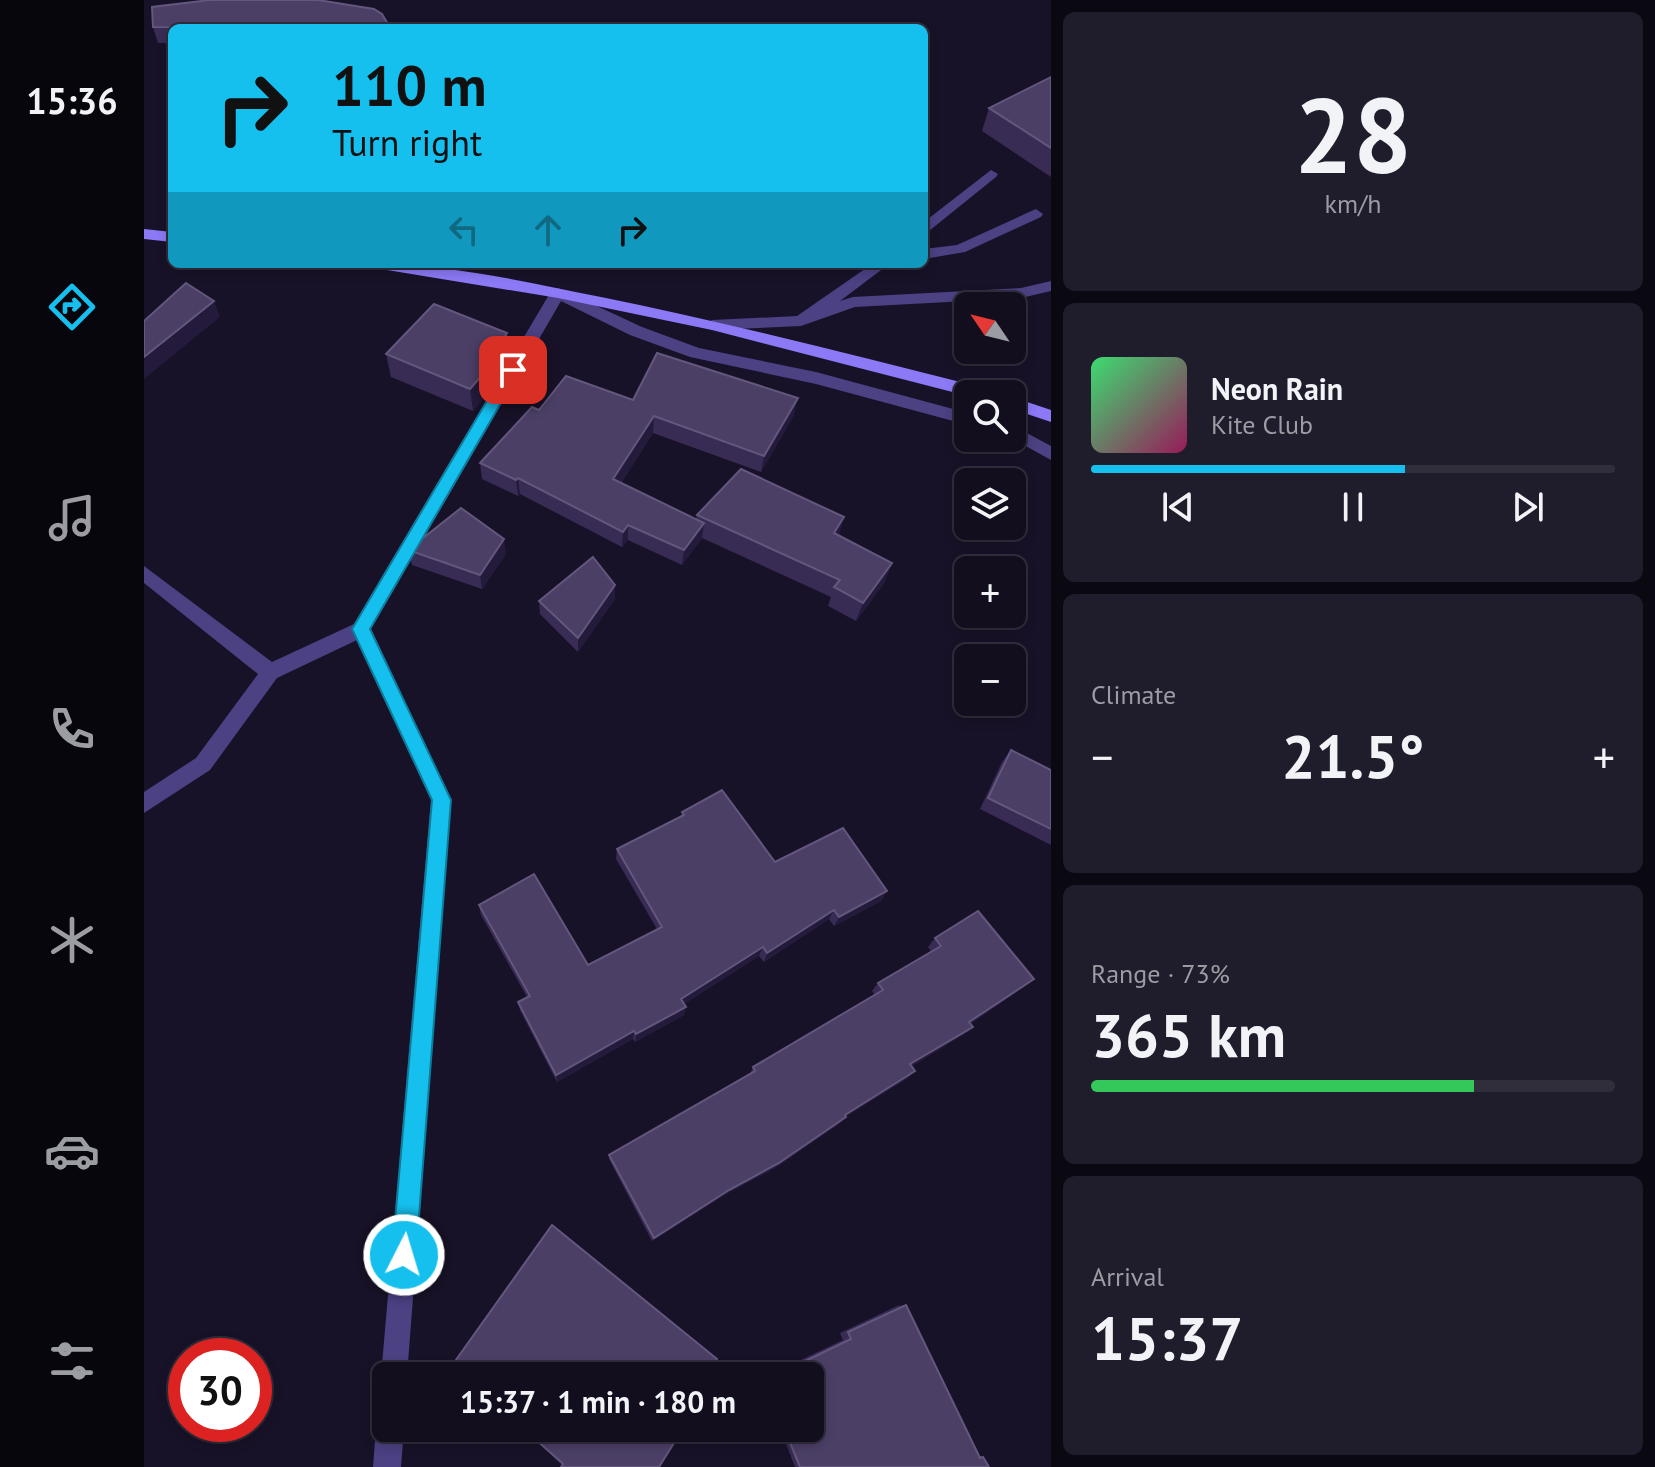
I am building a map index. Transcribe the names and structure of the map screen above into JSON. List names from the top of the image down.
{
  "north": "top left",
  "page": {
    "tabs": "15:36",
    "tile": [
      ["28", "km/h"],
      "Climate",
      ["Range · 73%", "365 km"],
      ["Arrival", "15:37"]
    ],
    "turn": ["110 m", "Turn right"],
    "map_buttons": ["+", "−"],
    "song": ["Neon Rain", "Kite Club"],
    "heat": ["−", "21.5°", "+"],
    "limit": "30",
    "trip": "15:37 · 1 min · 180 m"
  }
}
